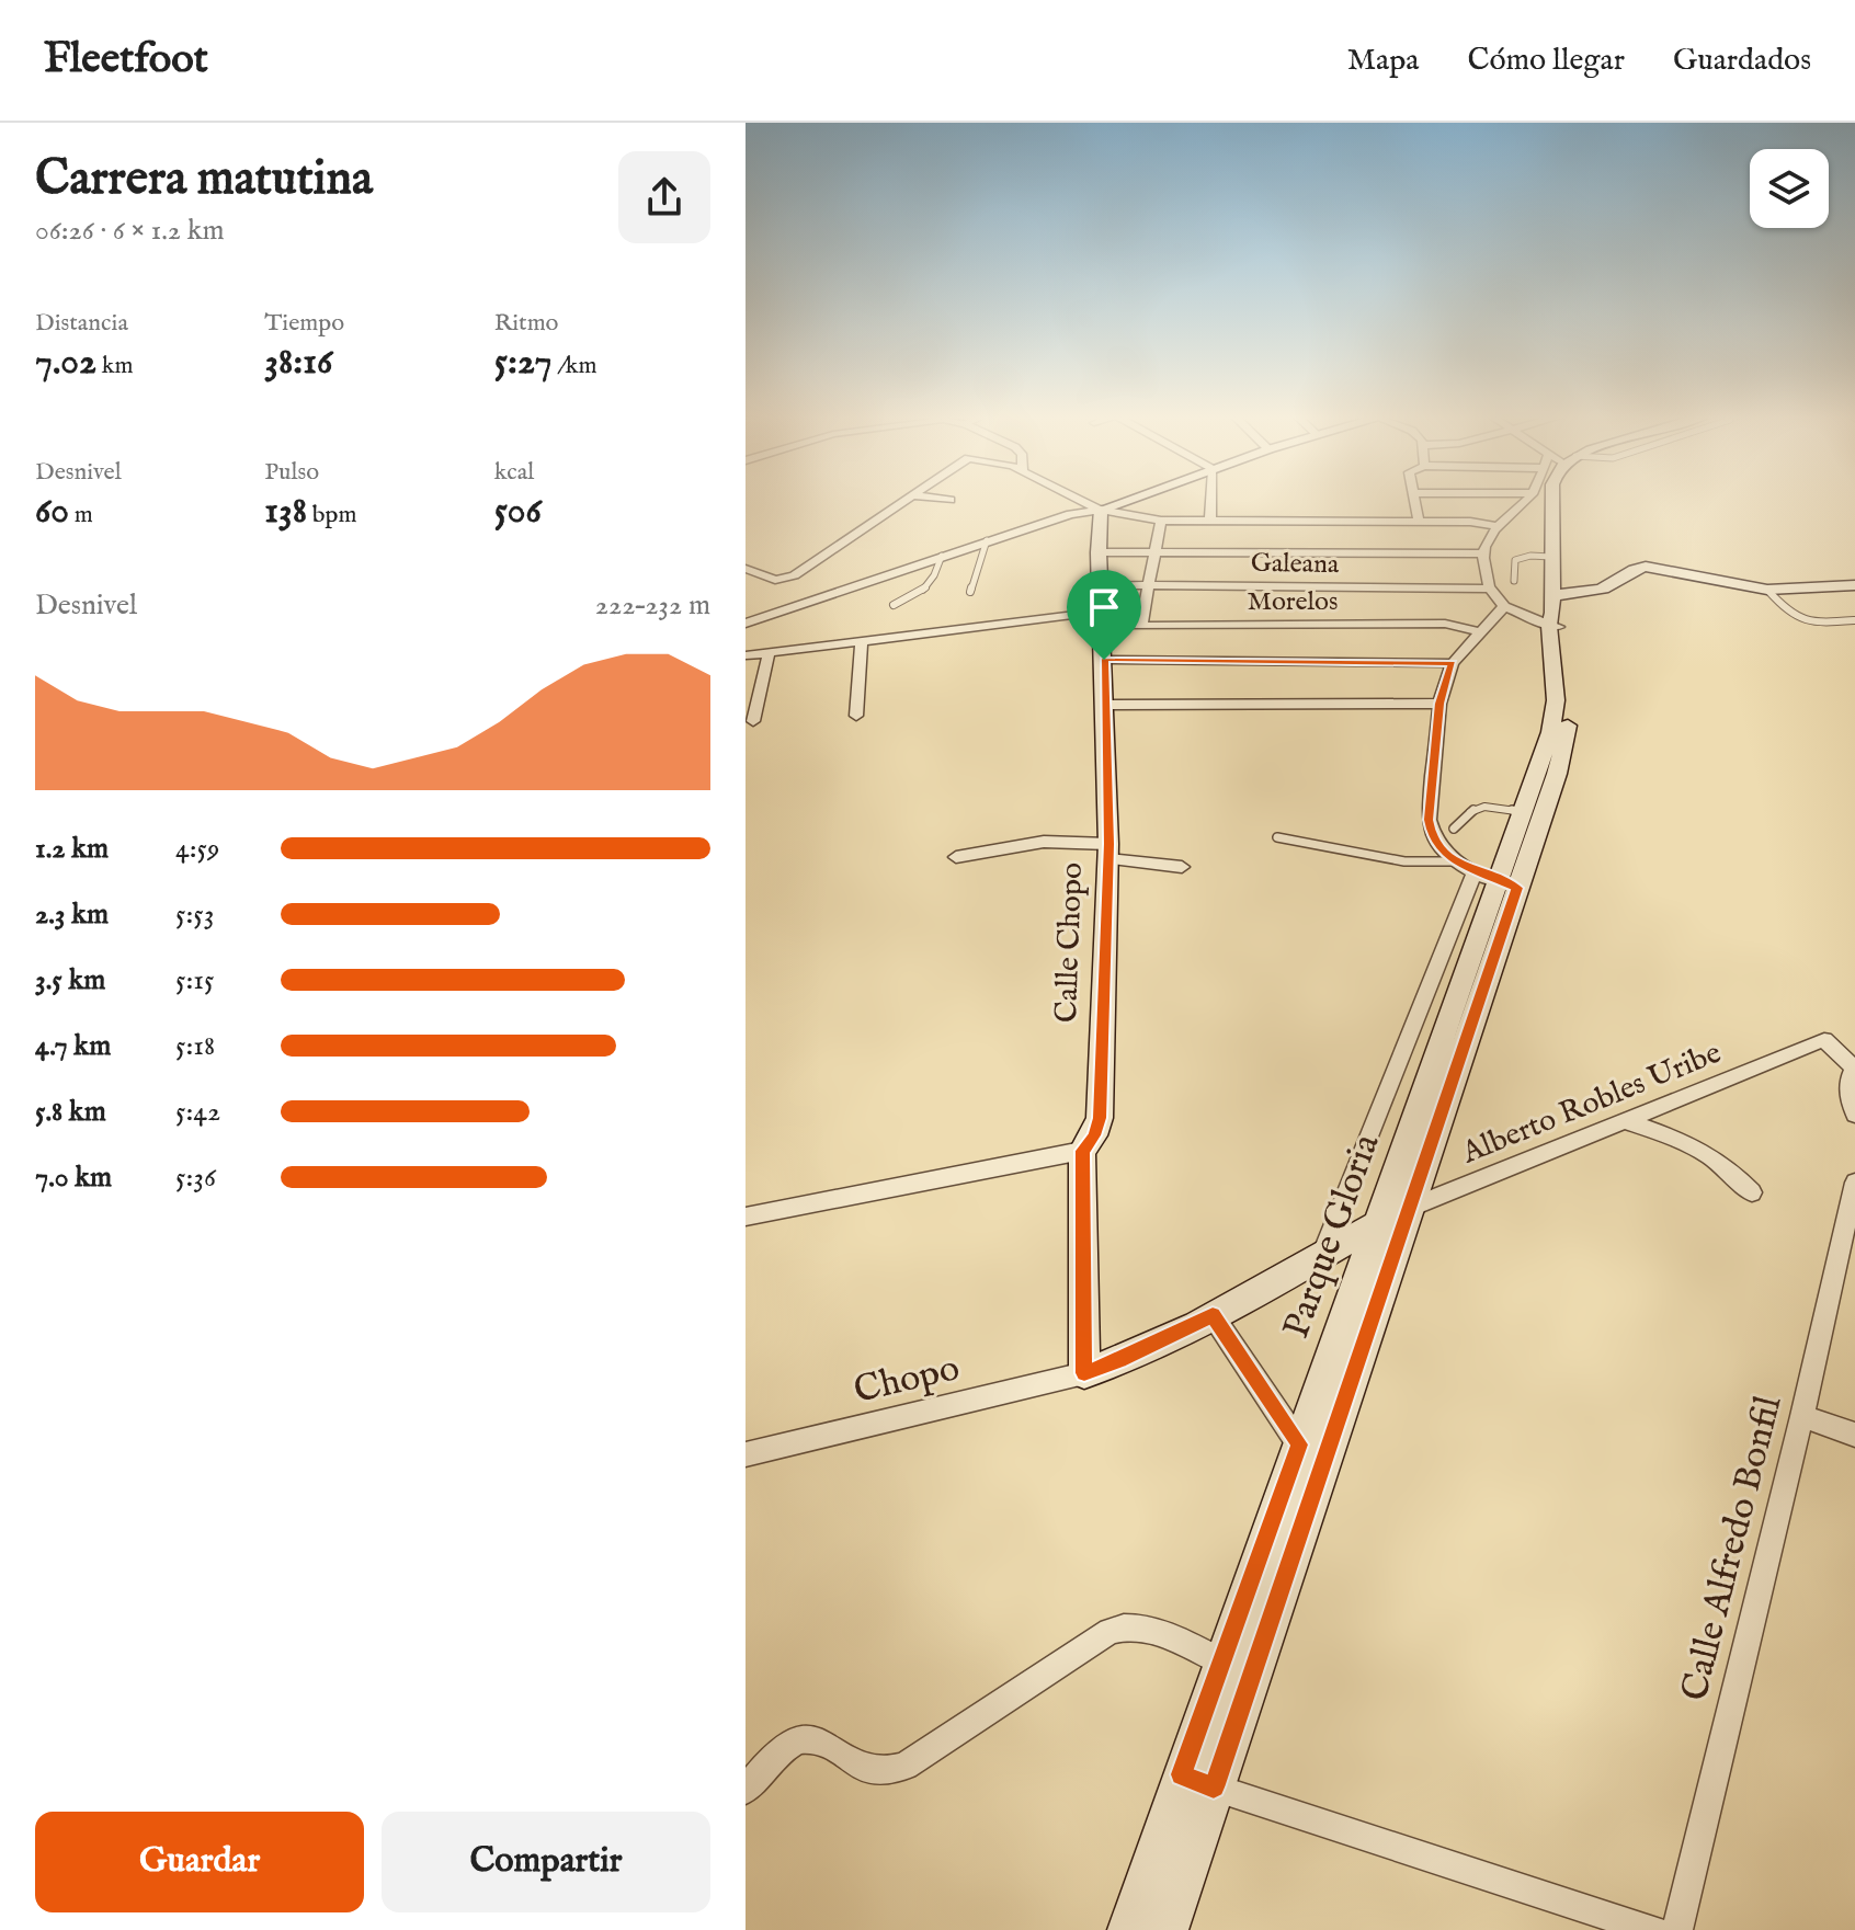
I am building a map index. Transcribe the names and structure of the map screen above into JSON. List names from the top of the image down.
{
  "streets": {
    "main road": ["Calle Chopo", "Parque Gloria"],
    "street": [
      "Galeana",
      "Morelos",
      "Alberto Robles Uribe",
      "Chopo",
      "Calle Alfredo Bonfil"
    ]
  },
  "crossings": [
    ["Galeana", "Calle Chopo"],
    ["Morelos", "Calle Chopo"],
    ["Calle Chopo", "Chopo"],
    ["Alberto Robles Uribe", "Parque Gloria"]
  ],
  "page": {
    "header": "Fleetfoot",
    "nav": ["Mapa", "Cómo llegar", "Guardados"],
    "heading": ["Carrera matutina", "06:26 · 6 × 1.2 km"],
    "stats": [
      ["Distancia", "7.02 km"],
      ["Tiempo", "38:16"],
      ["Ritmo", "5:27 /km"],
      ["Desnivel", "60 m"],
      ["Pulso", "138 bpm"],
      ["kcal", "506"]
    ],
    "chart": ["Desnivel", "222–232 m"],
    "list": [
      {
        "name": "1.2 km",
        "note": "4:59"
      },
      {
        "name": "2.3 km",
        "note": "5:53"
      },
      {
        "name": "3.5 km",
        "note": "5:15"
      },
      {
        "name": "4.7 km",
        "note": "5:18"
      },
      {
        "name": "5.8 km",
        "note": "5:42"
      },
      {
        "name": "7.0 km",
        "note": "5:36"
      }
    ],
    "buttons": ["Guardar", "Compartir"]
  }
}
